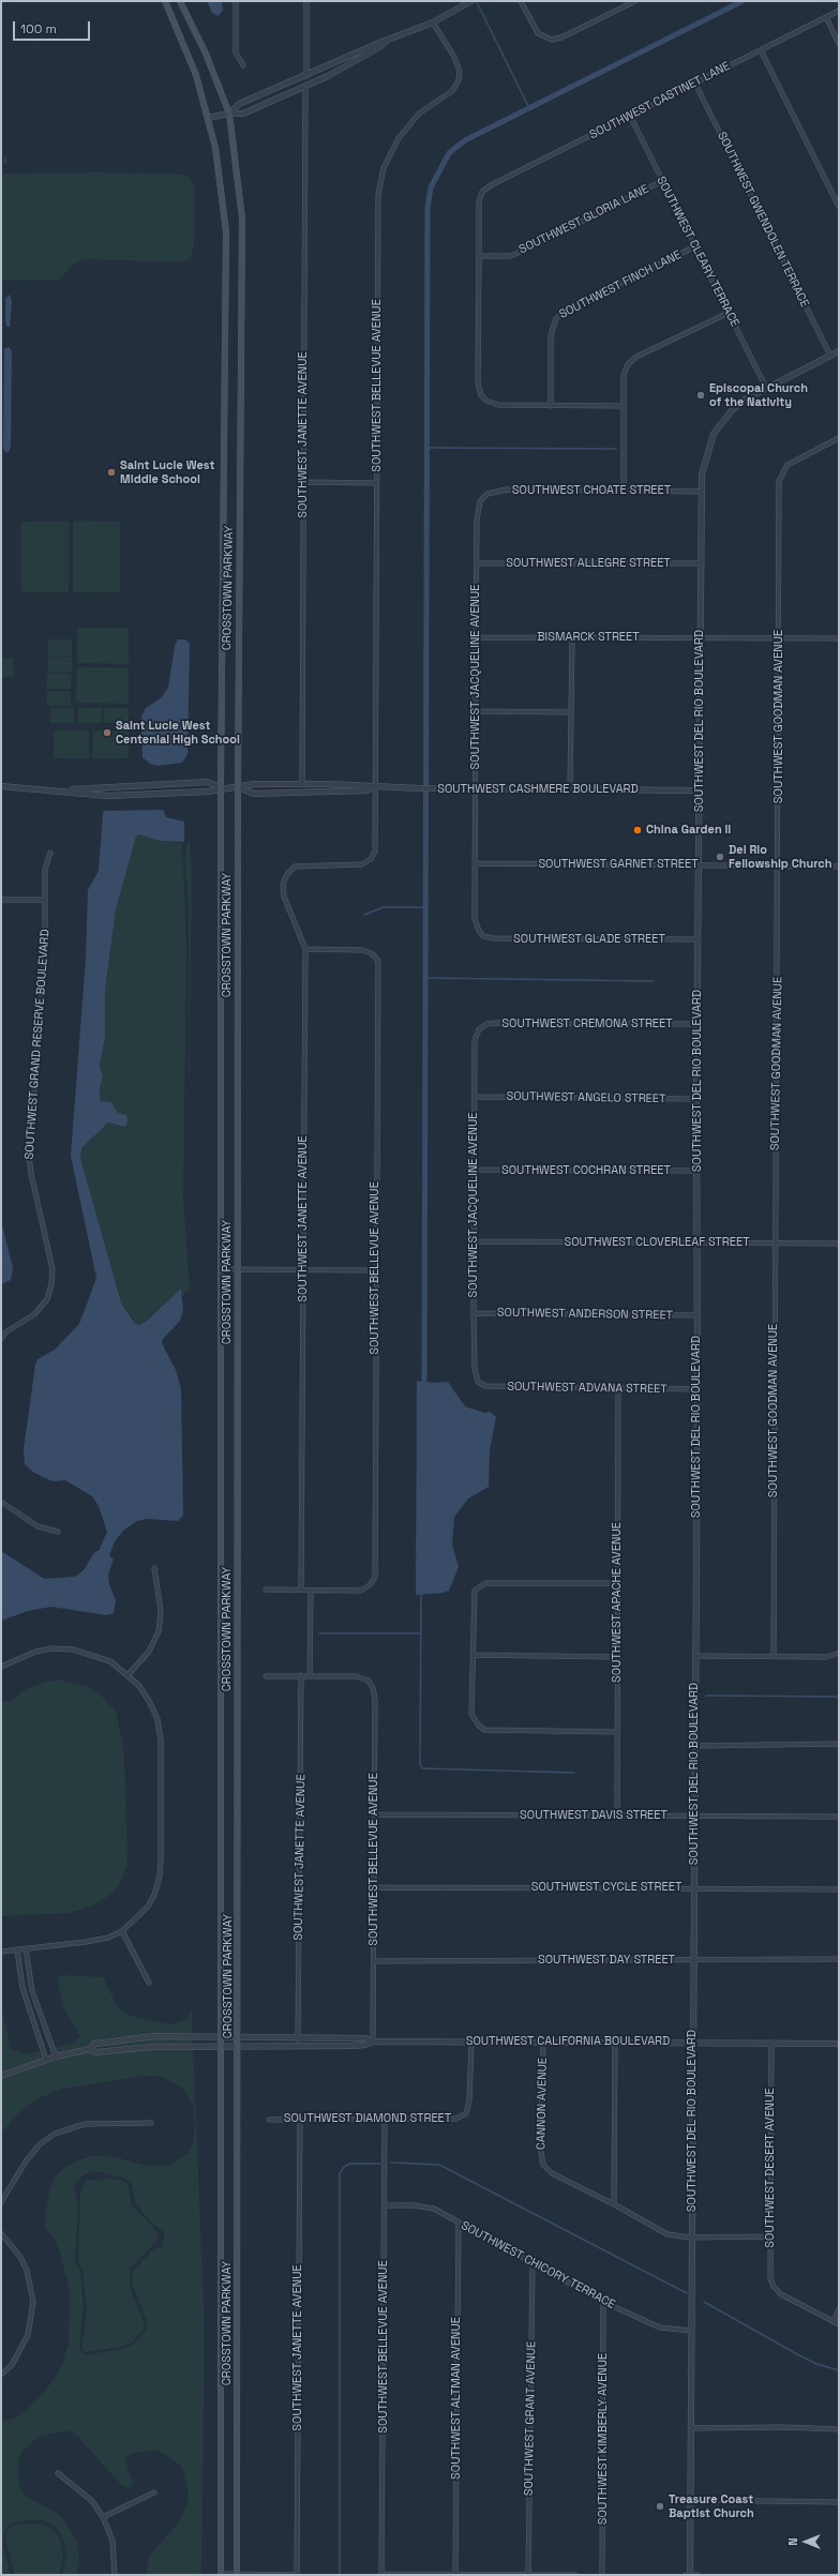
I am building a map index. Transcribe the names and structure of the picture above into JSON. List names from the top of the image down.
{
  "streets": {
    "main road": ["CROSSTOWN PARKWAY"],
    "street": [
      "SOUTHWEST CASTINET LANE",
      "SOUTHWEST GLORIA LANE",
      "SOUTHWEST GWENDOLEN TERRACE",
      "SOUTHWEST CLEARY TERRACE",
      "SOUTHWEST FINCH LANE",
      "SOUTHWEST BELLEVUE AVENUE",
      "SOUTHWEST JANETTE AVENUE",
      "SOUTHWEST CHOATE STREET",
      "SOUTHWEST ALLEGRE STREET",
      "BISMARCK STREET",
      "SOUTHWEST JACQUELINE AVENUE",
      "SOUTHWEST GOODMAN AVENUE",
      "SOUTHWEST DEL RIO BOULEVARD",
      "SOUTHWEST CASHMERE BOULEVARD",
      "SOUTHWEST GARNET STREET",
      "SOUTHWEST GLADE STREET",
      "SOUTHWEST CREMONA STREET",
      "SOUTHWEST GRAND RESERVE BOULEVARD",
      "SOUTHWEST ANGELO STREET",
      "SOUTHWEST COCHRAN STREET",
      "SOUTHWEST CLOVERLEAF STREET",
      "SOUTHWEST ANDERSON STREET",
      "SOUTHWEST ADVANA STREET",
      "SOUTHWEST APACHE AVENUE",
      "SOUTHWEST DAVIS STREET",
      "SOUTHWEST CYCLE STREET",
      "SOUTHWEST DAY STREET",
      "SOUTHWEST CALIFORNIA BOULEVARD",
      "CANNON AVENUE",
      "SOUTHWEST DIAMOND STREET",
      "SOUTHWEST DESERT AVENUE",
      "SOUTHWEST CHICORY TERRACE",
      "SOUTHWEST ALTMAN AVENUE",
      "SOUTHWEST GRANT AVENUE",
      "SOUTHWEST KIMBERLY AVENUE"
    ]
  },
  "crossings": [
    ["SOUTHWEST CASTINET LANE", "SOUTHWEST GLORIA LANE"],
    ["SOUTHWEST CASTINET LANE", "SOUTHWEST GWENDOLEN TERRACE"],
    ["SOUTHWEST CASTINET LANE", "SOUTHWEST CLEARY TERRACE"],
    ["SOUTHWEST GLORIA LANE", "SOUTHWEST CLEARY TERRACE"],
    ["SOUTHWEST GWENDOLEN TERRACE", "SOUTHWEST DEL RIO BOULEVARD"],
    ["SOUTHWEST CLEARY TERRACE", "SOUTHWEST FINCH LANE"],
    ["SOUTHWEST CLEARY TERRACE", "SOUTHWEST DEL RIO BOULEVARD"],
    ["SOUTHWEST BELLEVUE AVENUE", "SOUTHWEST JANETTE AVENUE"],
    ["SOUTHWEST BELLEVUE AVENUE", "SOUTHWEST CASHMERE BOULEVARD"],
    ["SOUTHWEST BELLEVUE AVENUE", "SOUTHWEST DAVIS STREET"],
    ["SOUTHWEST BELLEVUE AVENUE", "SOUTHWEST CYCLE STREET"],
    ["SOUTHWEST BELLEVUE AVENUE", "SOUTHWEST DAY STREET"],
    ["SOUTHWEST BELLEVUE AVENUE", "SOUTHWEST CALIFORNIA BOULEVARD"],
    ["SOUTHWEST BELLEVUE AVENUE", "SOUTHWEST DIAMOND STREET"],
    ["SOUTHWEST BELLEVUE AVENUE", "SOUTHWEST CHICORY TERRACE"],
    ["SOUTHWEST JANETTE AVENUE", "SOUTHWEST CASHMERE BOULEVARD"],
    ["SOUTHWEST JANETTE AVENUE", "SOUTHWEST CALIFORNIA BOULEVARD"],
    ["SOUTHWEST JANETTE AVENUE", "SOUTHWEST DIAMOND STREET"],
    ["SOUTHWEST CHOATE STREET", "SOUTHWEST JACQUELINE AVENUE"],
    ["SOUTHWEST CHOATE STREET", "SOUTHWEST DEL RIO BOULEVARD"],
    ["SOUTHWEST ALLEGRE STREET", "SOUTHWEST JACQUELINE AVENUE"],
    ["SOUTHWEST ALLEGRE STREET", "SOUTHWEST DEL RIO BOULEVARD"],
    ["CROSSTOWN PARKWAY", "SOUTHWEST CASHMERE BOULEVARD"],
    ["CROSSTOWN PARKWAY", "SOUTHWEST CALIFORNIA BOULEVARD"],
    ["BISMARCK STREET", "SOUTHWEST JACQUELINE AVENUE"],
    ["BISMARCK STREET", "SOUTHWEST GOODMAN AVENUE"],
    ["BISMARCK STREET", "SOUTHWEST DEL RIO BOULEVARD"],
    ["SOUTHWEST JACQUELINE AVENUE", "SOUTHWEST CASHMERE BOULEVARD"],
    ["SOUTHWEST JACQUELINE AVENUE", "SOUTHWEST GARNET STREET"],
    ["SOUTHWEST JACQUELINE AVENUE", "SOUTHWEST GLADE STREET"],
    ["SOUTHWEST JACQUELINE AVENUE", "SOUTHWEST CREMONA STREET"],
    ["SOUTHWEST JACQUELINE AVENUE", "SOUTHWEST ANGELO STREET"],
    ["SOUTHWEST JACQUELINE AVENUE", "SOUTHWEST COCHRAN STREET"],
    ["SOUTHWEST JACQUELINE AVENUE", "SOUTHWEST CLOVERLEAF STREET"],
    ["SOUTHWEST JACQUELINE AVENUE", "SOUTHWEST ANDERSON STREET"],
    ["SOUTHWEST JACQUELINE AVENUE", "SOUTHWEST ADVANA STREET"],
    ["SOUTHWEST GOODMAN AVENUE", "SOUTHWEST GARNET STREET"],
    ["SOUTHWEST GOODMAN AVENUE", "SOUTHWEST CLOVERLEAF STREET"],
    ["SOUTHWEST DEL RIO BOULEVARD", "SOUTHWEST CASHMERE BOULEVARD"],
    ["SOUTHWEST DEL RIO BOULEVARD", "SOUTHWEST GARNET STREET"],
    ["SOUTHWEST DEL RIO BOULEVARD", "SOUTHWEST GLADE STREET"],
    ["SOUTHWEST DEL RIO BOULEVARD", "SOUTHWEST CREMONA STREET"],
    ["SOUTHWEST DEL RIO BOULEVARD", "SOUTHWEST ANGELO STREET"],
    ["SOUTHWEST DEL RIO BOULEVARD", "SOUTHWEST COCHRAN STREET"],
    ["SOUTHWEST DEL RIO BOULEVARD", "SOUTHWEST CLOVERLEAF STREET"],
    ["SOUTHWEST DEL RIO BOULEVARD", "SOUTHWEST ANDERSON STREET"],
    ["SOUTHWEST DEL RIO BOULEVARD", "SOUTHWEST ADVANA STREET"],
    ["SOUTHWEST DEL RIO BOULEVARD", "SOUTHWEST DAVIS STREET"],
    ["SOUTHWEST DEL RIO BOULEVARD", "SOUTHWEST CYCLE STREET"],
    ["SOUTHWEST DEL RIO BOULEVARD", "SOUTHWEST DAY STREET"],
    ["SOUTHWEST DEL RIO BOULEVARD", "SOUTHWEST CALIFORNIA BOULEVARD"],
    ["SOUTHWEST DEL RIO BOULEVARD", "SOUTHWEST CHICORY TERRACE"],
    ["SOUTHWEST ADVANA STREET", "SOUTHWEST APACHE AVENUE"],
    ["SOUTHWEST APACHE AVENUE", "SOUTHWEST DAVIS STREET"],
    ["SOUTHWEST CALIFORNIA BOULEVARD", "CANNON AVENUE"],
    ["SOUTHWEST CALIFORNIA BOULEVARD", "SOUTHWEST DIAMOND STREET"],
    ["SOUTHWEST CALIFORNIA BOULEVARD", "SOUTHWEST DESERT AVENUE"],
    ["SOUTHWEST CHICORY TERRACE", "SOUTHWEST ALTMAN AVENUE"],
    ["SOUTHWEST CHICORY TERRACE", "SOUTHWEST GRANT AVENUE"],
    ["SOUTHWEST CHICORY TERRACE", "SOUTHWEST KIMBERLY AVENUE"]
  ],
  "places": [
    "Episcopal Church of the Nativity",
    "Saint Lucie West Middle School",
    "Saint Lucie West Centenial High School",
    "China Garden II",
    "Del Rio Fellowship Church",
    "Treasure Coast Baptist Church"
  ],
  "scale_bar": "100 m",
  "north": "left"
}
